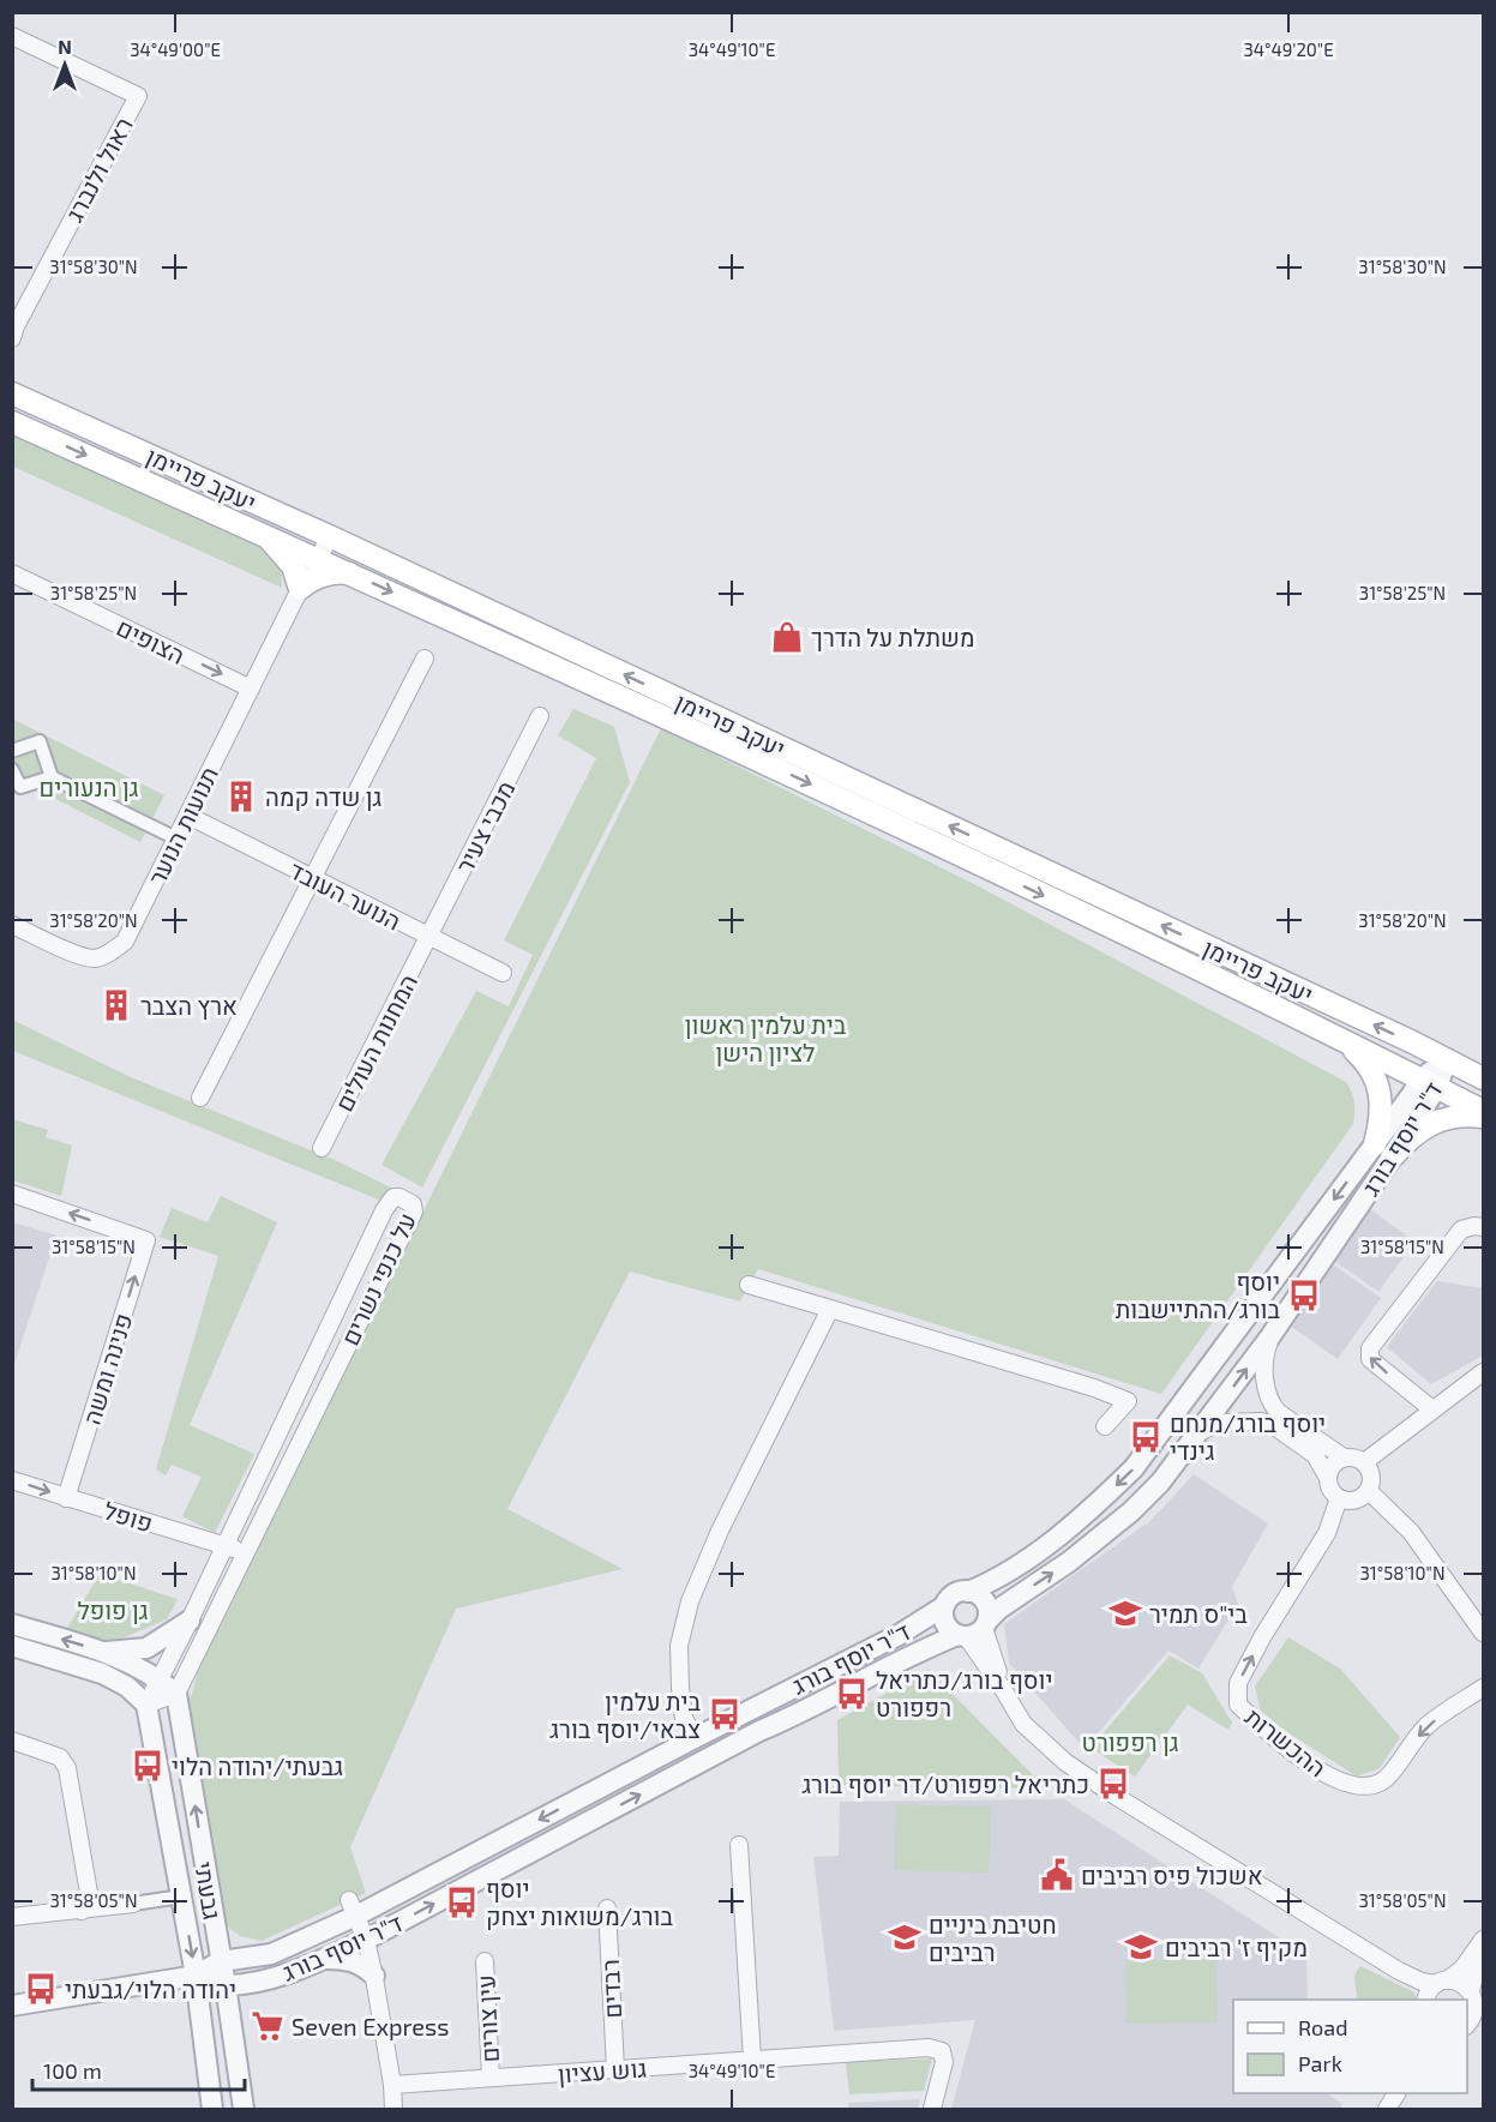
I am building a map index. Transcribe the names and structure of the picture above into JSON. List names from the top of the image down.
{
  "streets": {
    "main road": ["יעקב פריימן"],
    "street": [
      "ראול ולנברג",
      "הצופים",
      "תנועות הנוער",
      "מכבי צעיר",
      "הנוער העובד",
      "המחנות העולים",
      "ד\"ר יוסף בורג",
      "על כנפי נשרים",
      "פנינה ומשה",
      "פופל",
      "ההכשרות",
      "גבעתי",
      "רבדים",
      "עין צורים",
      "גוש עציון"
    ]
  },
  "crossings": [
    ["יעקב פריימן", "תנועות הנוער"],
    ["יעקב פריימן", "ד\"ר יוסף בורג"],
    ["הצופים", "תנועות הנוער"],
    ["תנועות הנוער", "הנוער העובד"],
    ["מכבי צעיר", "הנוער העובד"],
    ["מכבי צעיר", "המחנות העולים"],
    ["הנוער העובד", "המחנות העולים"],
    ["ד\"ר יוסף בורג", "גבעתי"],
    ["על כנפי נשרים", "פופל"],
    ["על כנפי נשרים", "גבעתי"],
    ["פנינה ומשה", "פופל"],
    ["רבדים", "גוש עציון"],
    ["עין צורים", "גוש עציון"]
  ],
  "one_way": ["הצופים"],
  "parks": [
    "גן הנעורים",
    "בית עלמין ראשון לציון הישן",
    "גן פופל",
    "גן רפפורט"
  ],
  "places": {
    "shop": ["משתלת על הדרך"],
    "building": ["גן שדה קמה", "ארץ הצבר"],
    "bus stop": [
      "יוסף בורג/ההתיישבות",
      "יוסף בורג/מנחם גינדי",
      "יוסף בורג/כתריאל רפפורט",
      "בית עלמין צבאי/יוסף בורג",
      "גבעתי/יהודה הלוי",
      "כתריאל רפפורט/דר יוסף בורג",
      "יוסף בורג/משואות יצחק",
      "יהודה הלוי/גבעתי"
    ],
    "school or university": ["בי\"ס תמיר", "חטיבת ביניים רביבים", "מקיף ז' רביבים"],
    "public building": ["אשכול פיס רביבים"],
    "supermarket": ["Seven Express"]
  },
  "legend": ["Road", "Park"],
  "scale_bar": "100 m",
  "north": "top",
  "coordinates": [
    "34°49'00\"E",
    "34°49'10\"E",
    "34°49'20\"E",
    "31°58'30\"N",
    "31°58'25\"N",
    "31°58'20\"N",
    "31°58'15\"N",
    "31°58'10\"N",
    "31°58'05\"N"
  ]
}
